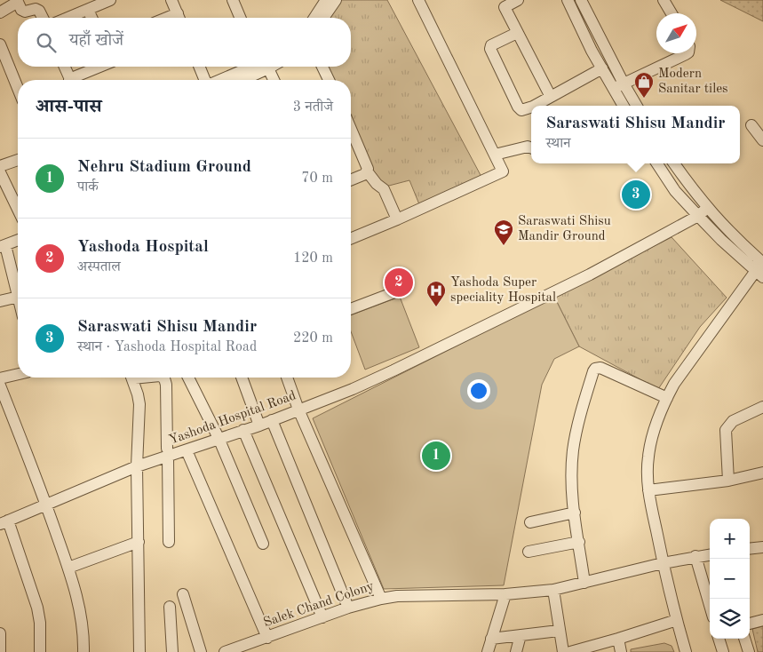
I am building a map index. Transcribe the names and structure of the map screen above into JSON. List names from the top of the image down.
{
  "streets": {
    "street": ["Yashoda Hospital Road", "Salek Chand Colony"]
  },
  "places": {
    "shop": ["Modern Sanitar tiles"],
    "school or university": ["Saraswati Shisu Mandir Ground"],
    "hospital": ["Yashoda Super speciality Hospital"]
  },
  "north": "top right",
  "page": {
    "search": "यहाँ खोजें",
    "heading": ["आस-पास", "3 नतीजे"],
    "popup": ["Saraswati Shisu Mandir", "स्थान"],
    "list": [
      {
        "mark": "1",
        "name": "Nehru Stadium Ground",
        "note": "पार्क",
        "value": "70 m"
      },
      {
        "mark": "2",
        "name": "Yashoda Hospital",
        "note": "अस्पताल",
        "value": "120 m"
      },
      {
        "mark": "3",
        "name": "Saraswati Shisu Mandir",
        "note": "स्थान · Yashoda Hospital Road",
        "value": "220 m"
      }
    ],
    "pins": ["3", "2", "1"],
    "map_buttons": ["+", "−"]
  }
}
